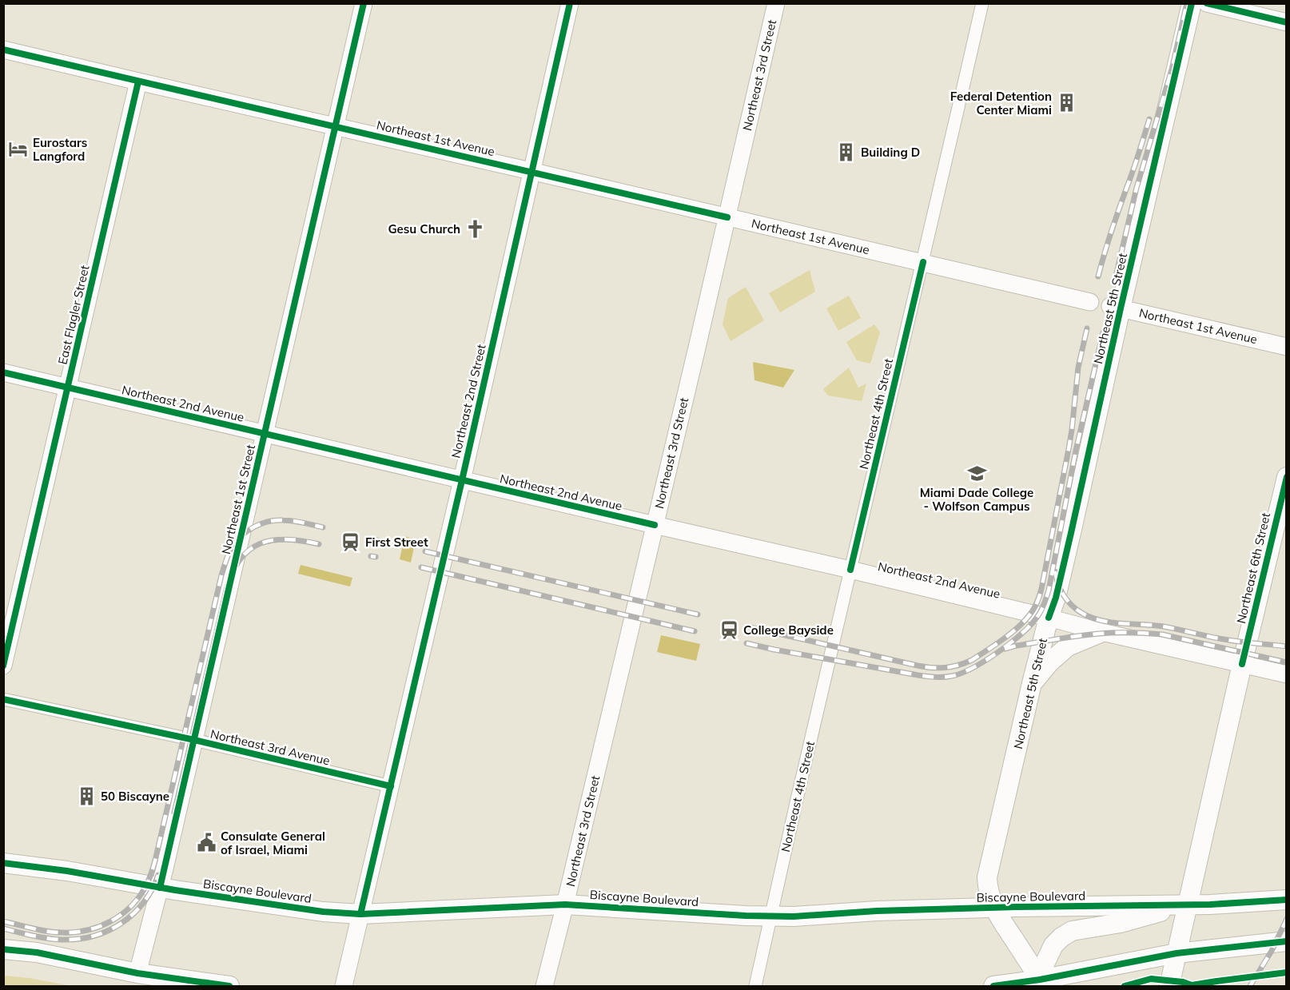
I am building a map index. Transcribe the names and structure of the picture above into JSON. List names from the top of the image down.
{
  "streets": {
    "main road": [
      "Northeast 3rd Street",
      "Northeast 1st Avenue",
      "Northeast 5th Street",
      "East Flagler Street",
      "Northeast 2nd Street",
      "Northeast 2nd Avenue",
      "Northeast 1st Street",
      "Northeast 6th Street",
      "Biscayne Boulevard"
    ],
    "street": ["Northeast 4th Street", "Northeast 3rd Avenue"]
  },
  "crossings": [
    ["Northeast 3rd Street", "Northeast 1st Avenue"],
    ["Northeast 3rd Street", "Northeast 2nd Avenue"],
    ["Northeast 3rd Street", "Biscayne Boulevard"],
    ["Northeast 1st Avenue", "Northeast 5th Street"],
    ["Northeast 1st Avenue", "East Flagler Street"],
    ["Northeast 1st Avenue", "Northeast 2nd Street"],
    ["Northeast 1st Avenue", "Northeast 4th Street"],
    ["Northeast 1st Avenue", "Northeast 1st Street"],
    ["Northeast 5th Street", "Northeast 2nd Avenue"],
    ["Northeast 5th Street", "Biscayne Boulevard"],
    ["East Flagler Street", "Northeast 2nd Avenue"],
    ["Northeast 2nd Street", "Northeast 2nd Avenue"],
    ["Northeast 2nd Street", "Northeast 3rd Avenue"],
    ["Northeast 2nd Street", "Biscayne Boulevard"],
    ["Northeast 2nd Avenue", "Northeast 4th Street"],
    ["Northeast 2nd Avenue", "Northeast 1st Street"],
    ["Northeast 2nd Avenue", "Northeast 6th Street"],
    ["Northeast 4th Street", "Biscayne Boulevard"],
    ["Northeast 1st Street", "Northeast 3rd Avenue"],
    ["Northeast 1st Street", "Biscayne Boulevard"],
    ["Northeast 6th Street", "Biscayne Boulevard"]
  ],
  "places": {
    "building": ["Federal Detention Center Miami", "Building D", "50 Biscayne"],
    "hotel": ["Eurostars Langford"],
    "church": ["Gesu Church"],
    "school or university": ["Miami Dade College - Wolfson Campus"],
    "station": ["First Street", "College Bayside"],
    "public building": ["Consulate General of Israel, Miami"]
  }
}
